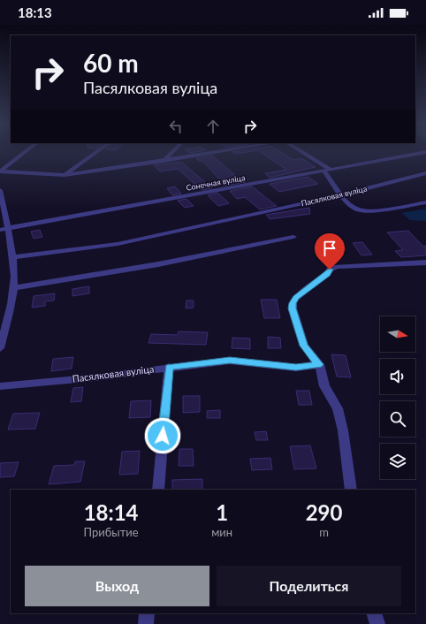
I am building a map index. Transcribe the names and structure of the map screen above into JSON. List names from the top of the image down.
{
  "streets": {
    "street": ["Сонечная вуліца", "Пасялковая вуліца"]
  },
  "north": "right",
  "page": {
    "status": "18:13",
    "turn": ["60 m", "Пасялковая вуліца"],
    "eta": [
      "18:14",
      "Прибытие",
      "1",
      "мин",
      "290",
      "m"
    ],
    "buttons": ["Выход", "Поделиться"]
  }
}
